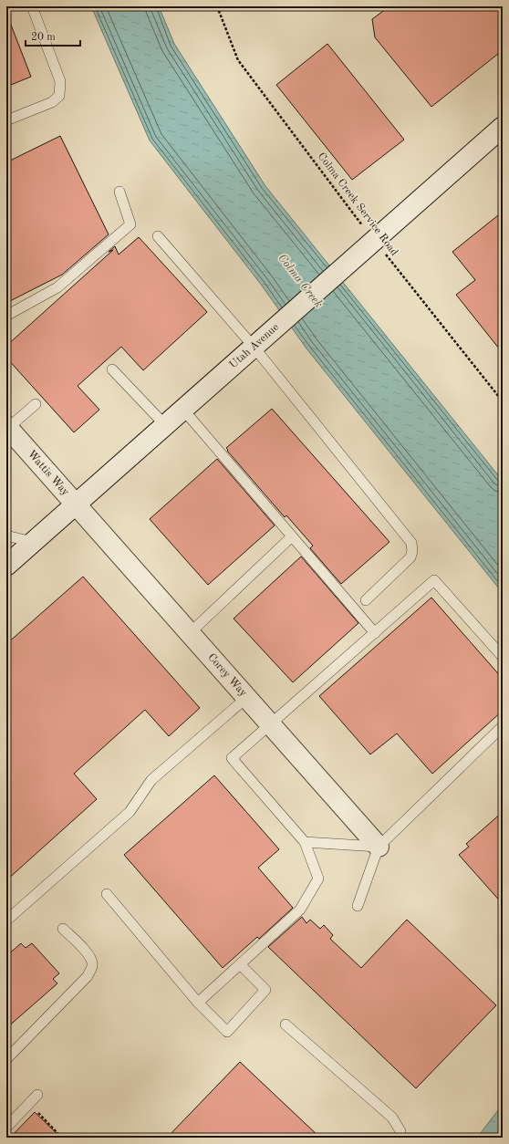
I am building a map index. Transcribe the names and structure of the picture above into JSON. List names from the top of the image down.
{
  "streets": {
    "street": ["Utah Avenue", "Wattis Way", "Corey Way"],
    "path": ["Colma Creek Service Road"]
  },
  "crossings": [
    ["Colma Creek Service Road", "Utah Avenue"],
    ["Utah Avenue", "Wattis Way"],
    ["Utah Avenue", "Corey Way"],
    ["Wattis Way", "Corey Way"]
  ],
  "water": ["Colma Creek"],
  "scale_bar": "20 m"
}
